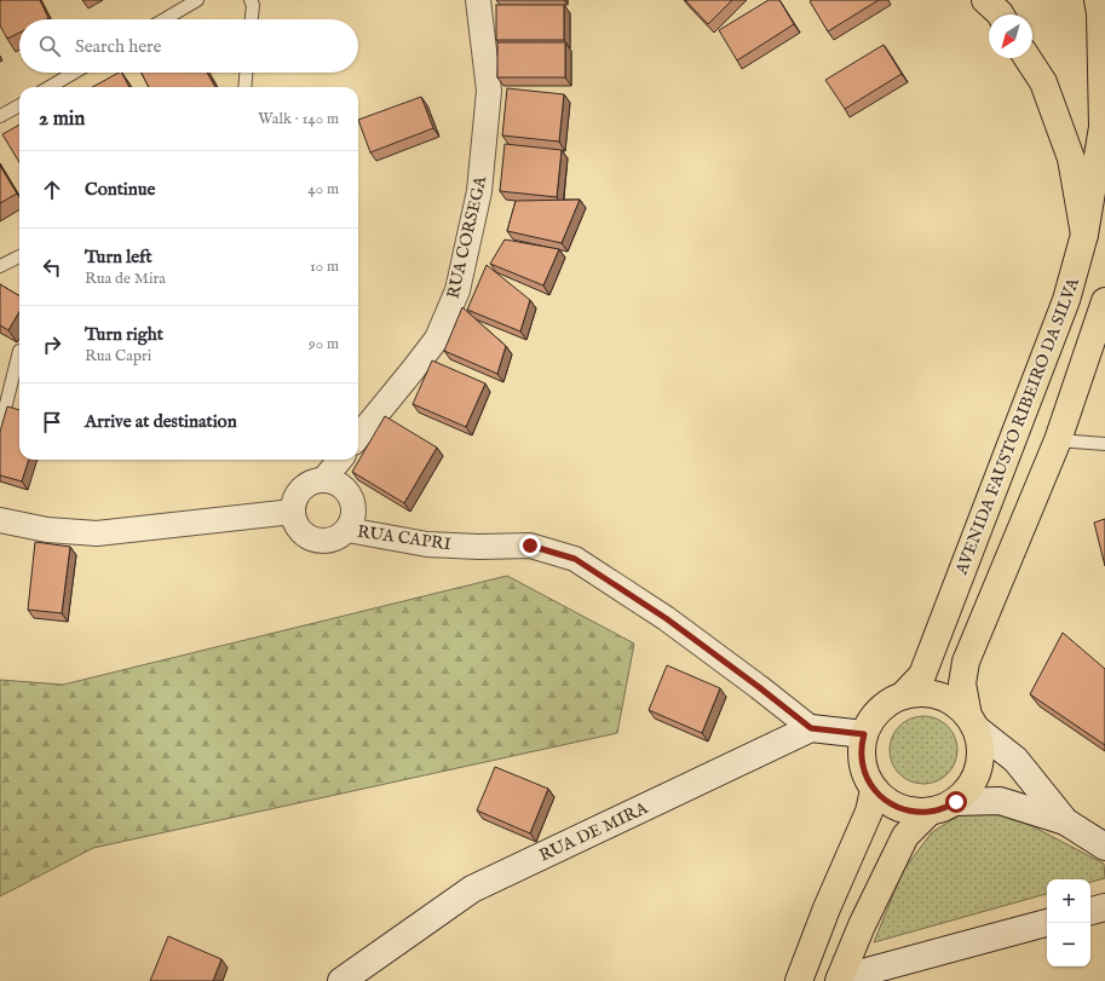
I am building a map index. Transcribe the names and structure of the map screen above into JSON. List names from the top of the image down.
{
  "streets": {
    "main road": ["AVENIDA FAUSTO RIBEIRO DA SILVA"],
    "street": ["RUA CORSEGA", "RUA CAPRI", "RUA DE MIRA"]
  },
  "crossings": [
    ["RUA CAPRI", "RUA DE MIRA"]
  ],
  "north": "bottom left",
  "page": {
    "search": "Search here",
    "heading": ["2 min", "Walk · 140 m"],
    "list": [
      ["Continue", "40 m"],
      ["Turn left", "Rua de Mira", "10 m"],
      ["Turn right", "Rua Capri", "90 m"],
      "Arrive at destination"
    ],
    "map_buttons": ["+", "−"]
  }
}
